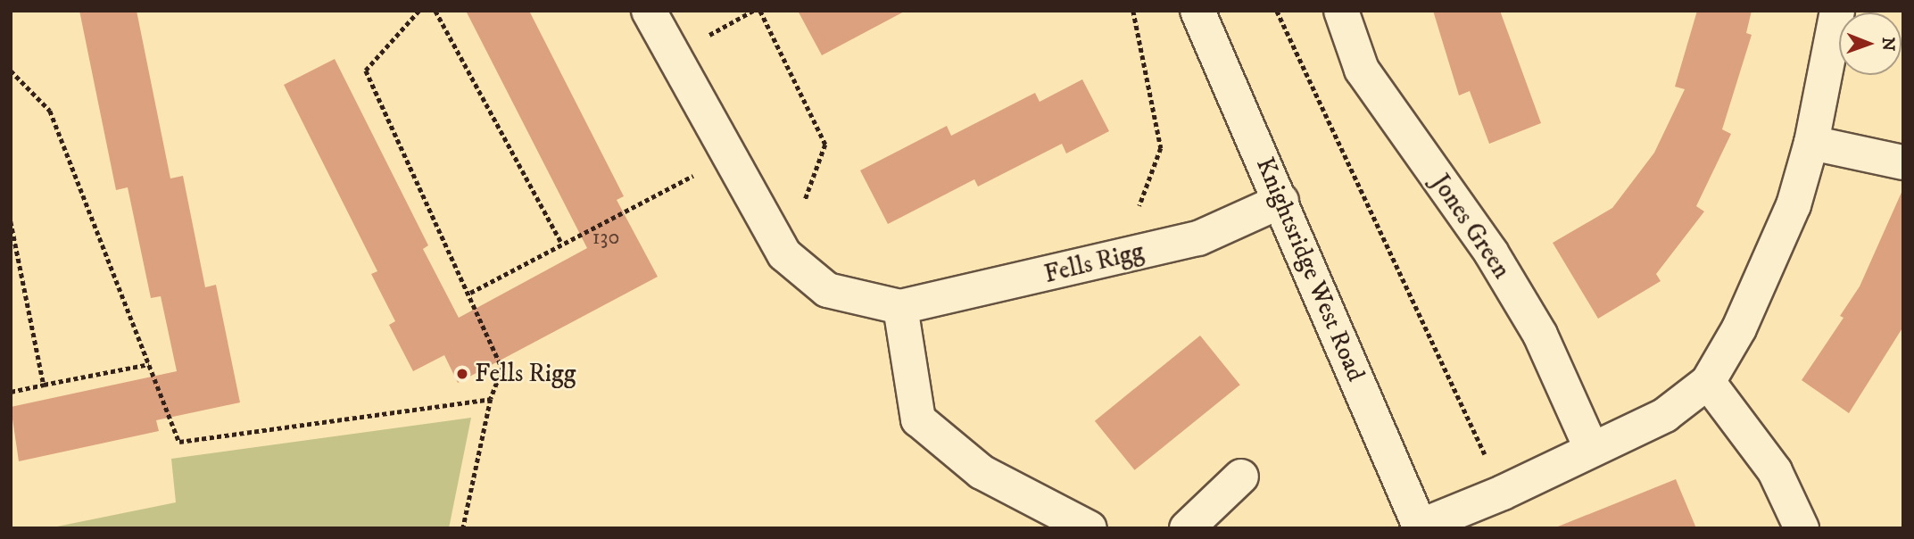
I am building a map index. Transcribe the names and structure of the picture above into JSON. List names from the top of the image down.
{
  "streets": {
    "street": ["Jones Green", "Fells Rigg", "Knightsridge West Road"]
  },
  "crossings": [
    ["Fells Rigg", "Knightsridge West Road"]
  ],
  "places": ["Fells Rigg"],
  "house_numbers": ["130"],
  "north": "right"
}
